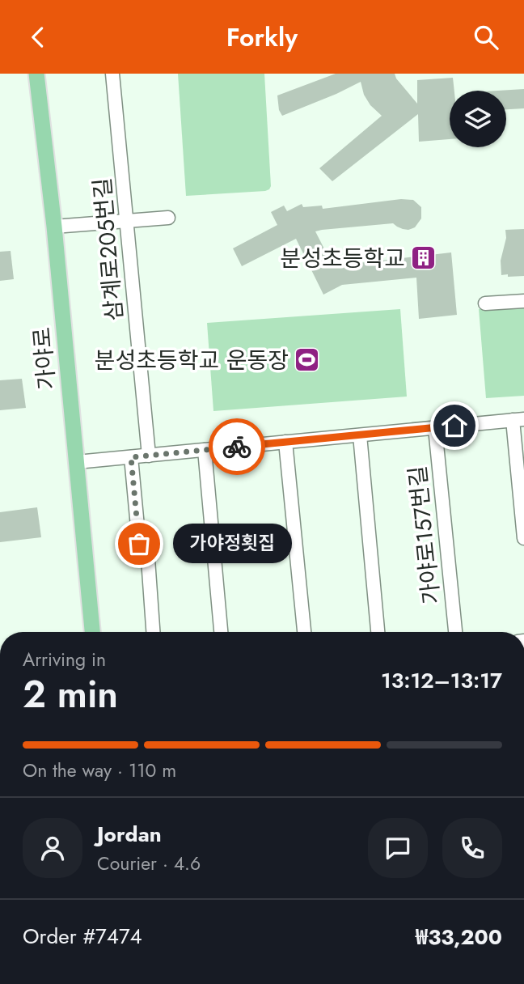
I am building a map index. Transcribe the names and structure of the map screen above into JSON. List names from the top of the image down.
{
  "streets": {
    "main road": ["가야로"],
    "street": ["삼계로205번길", "가야로157번길"]
  },
  "places": {
    "building": ["분성초등학교"],
    "sports": ["분성초등학교 운동장"],
    "other": ["가야정횟집"]
  },
  "page": {
    "header": "Forkly",
    "bubble": "가야정횟집",
    "heading": ["2 min", "Arriving in", "13:12–13:17"],
    "panel": [
      "Jordan",
      "Courier · 4.6",
      "Order #7474",
      "₩33,200"
    ],
    "bar": "On the way · 110 m"
  }
}
